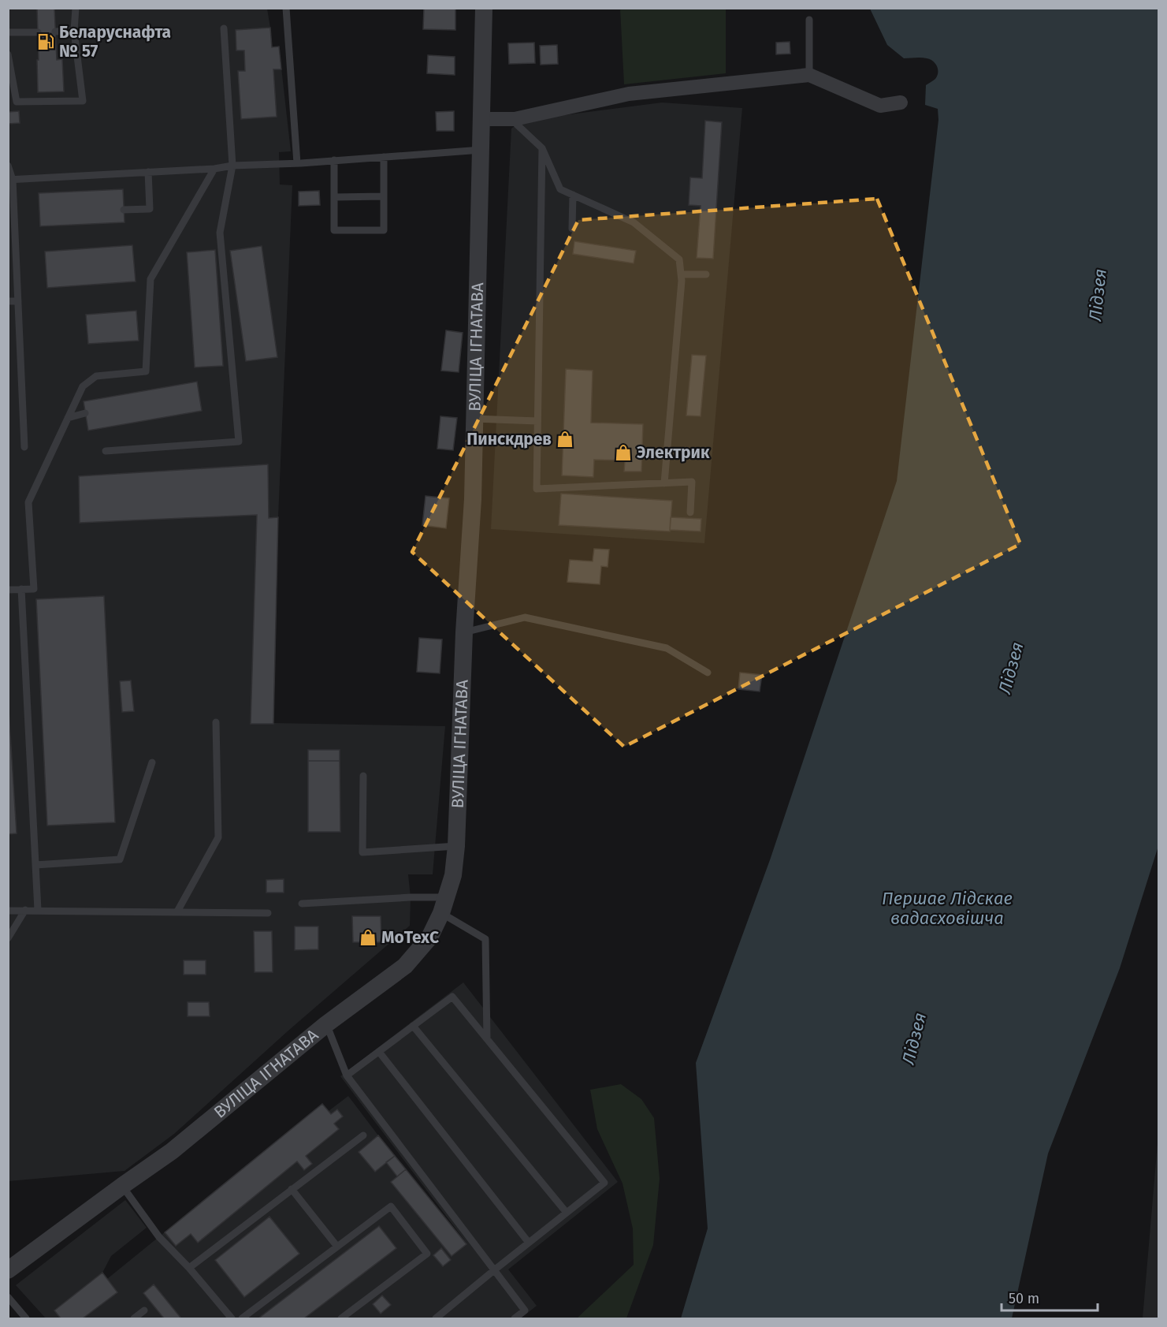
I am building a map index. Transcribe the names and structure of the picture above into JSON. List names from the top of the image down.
{
  "streets": {
    "street": ["ВУЛІЦА ІГНАТАВА"]
  },
  "water": ["Лідзея", "Першае Лідскае вадасховішча"],
  "places": {
    "fuel station": ["Беларуснафта № 57"],
    "shop": ["Пинскдрев", "Электрик", "MoTexC"]
  },
  "scale_bar": "50 m"
}
